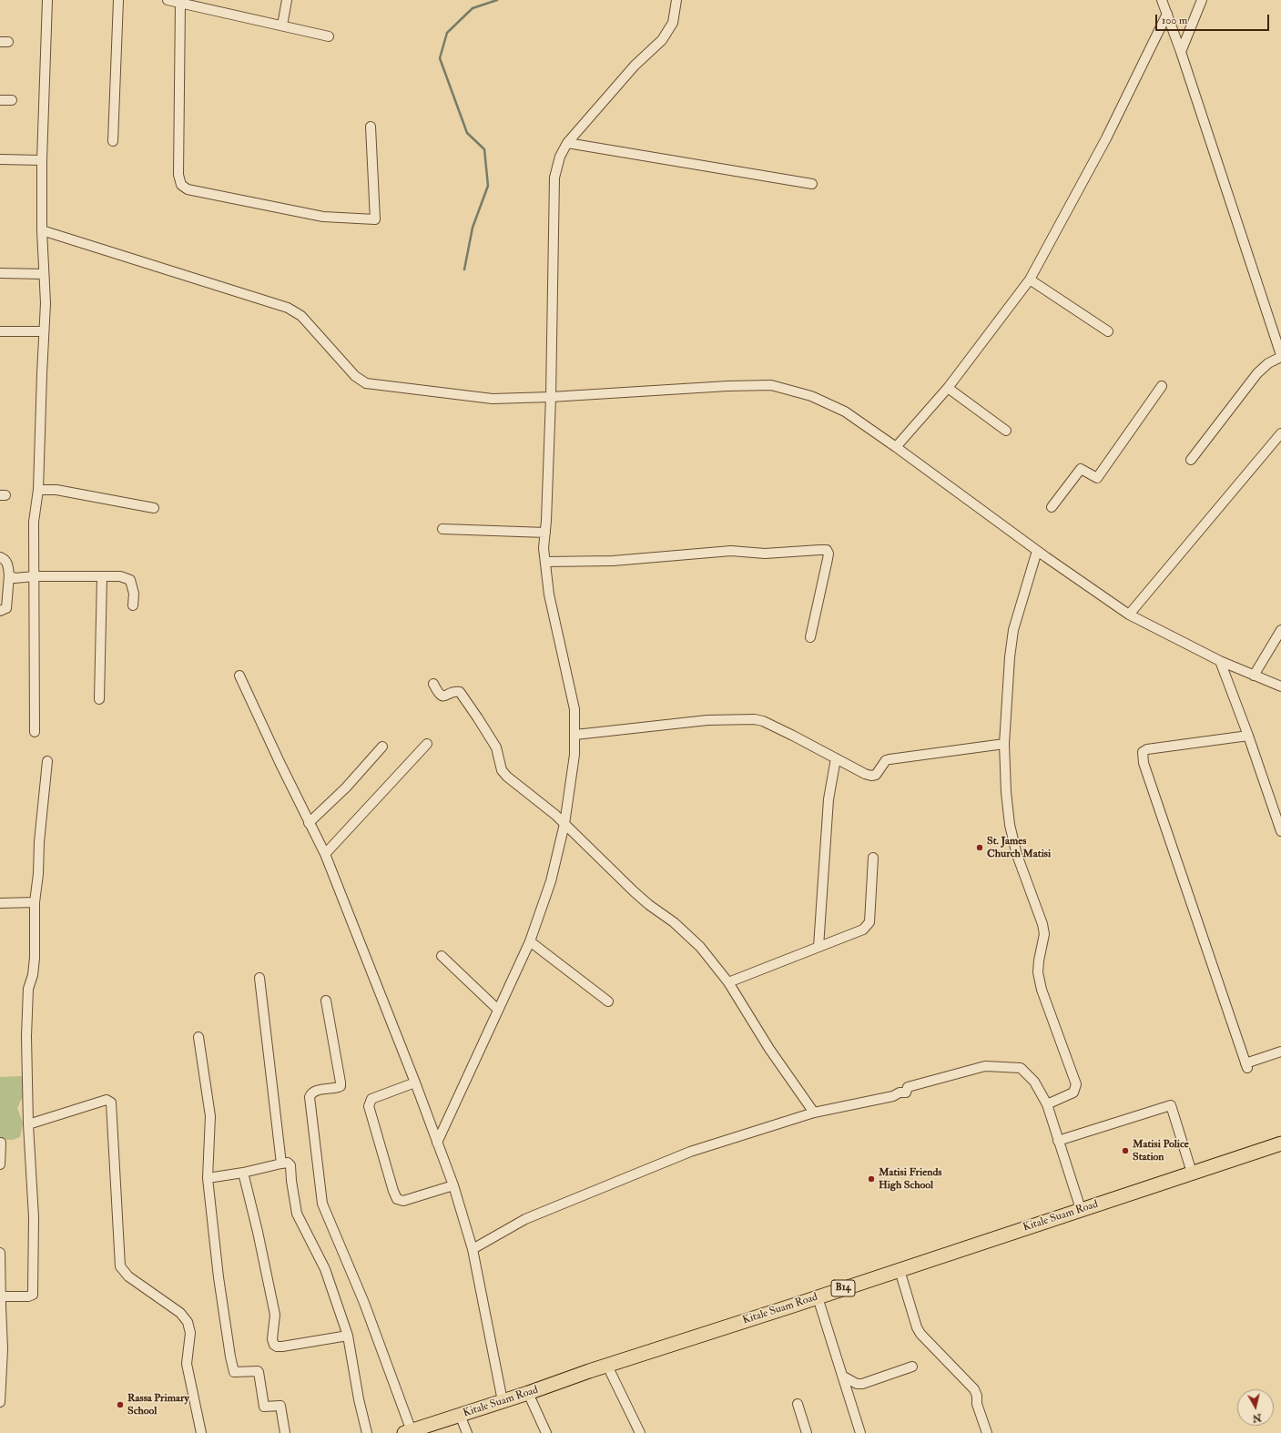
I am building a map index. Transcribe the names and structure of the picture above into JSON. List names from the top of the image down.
{
  "streets": {
    "highway": ["Kitale Suam Road", "B14"]
  },
  "places": [
    "St. James Church Matisi",
    "Matisi Police Station",
    "Matisi Friends High School",
    "Rassa Primary School"
  ],
  "scale_bar": "100 m",
  "north": "bottom"
}
